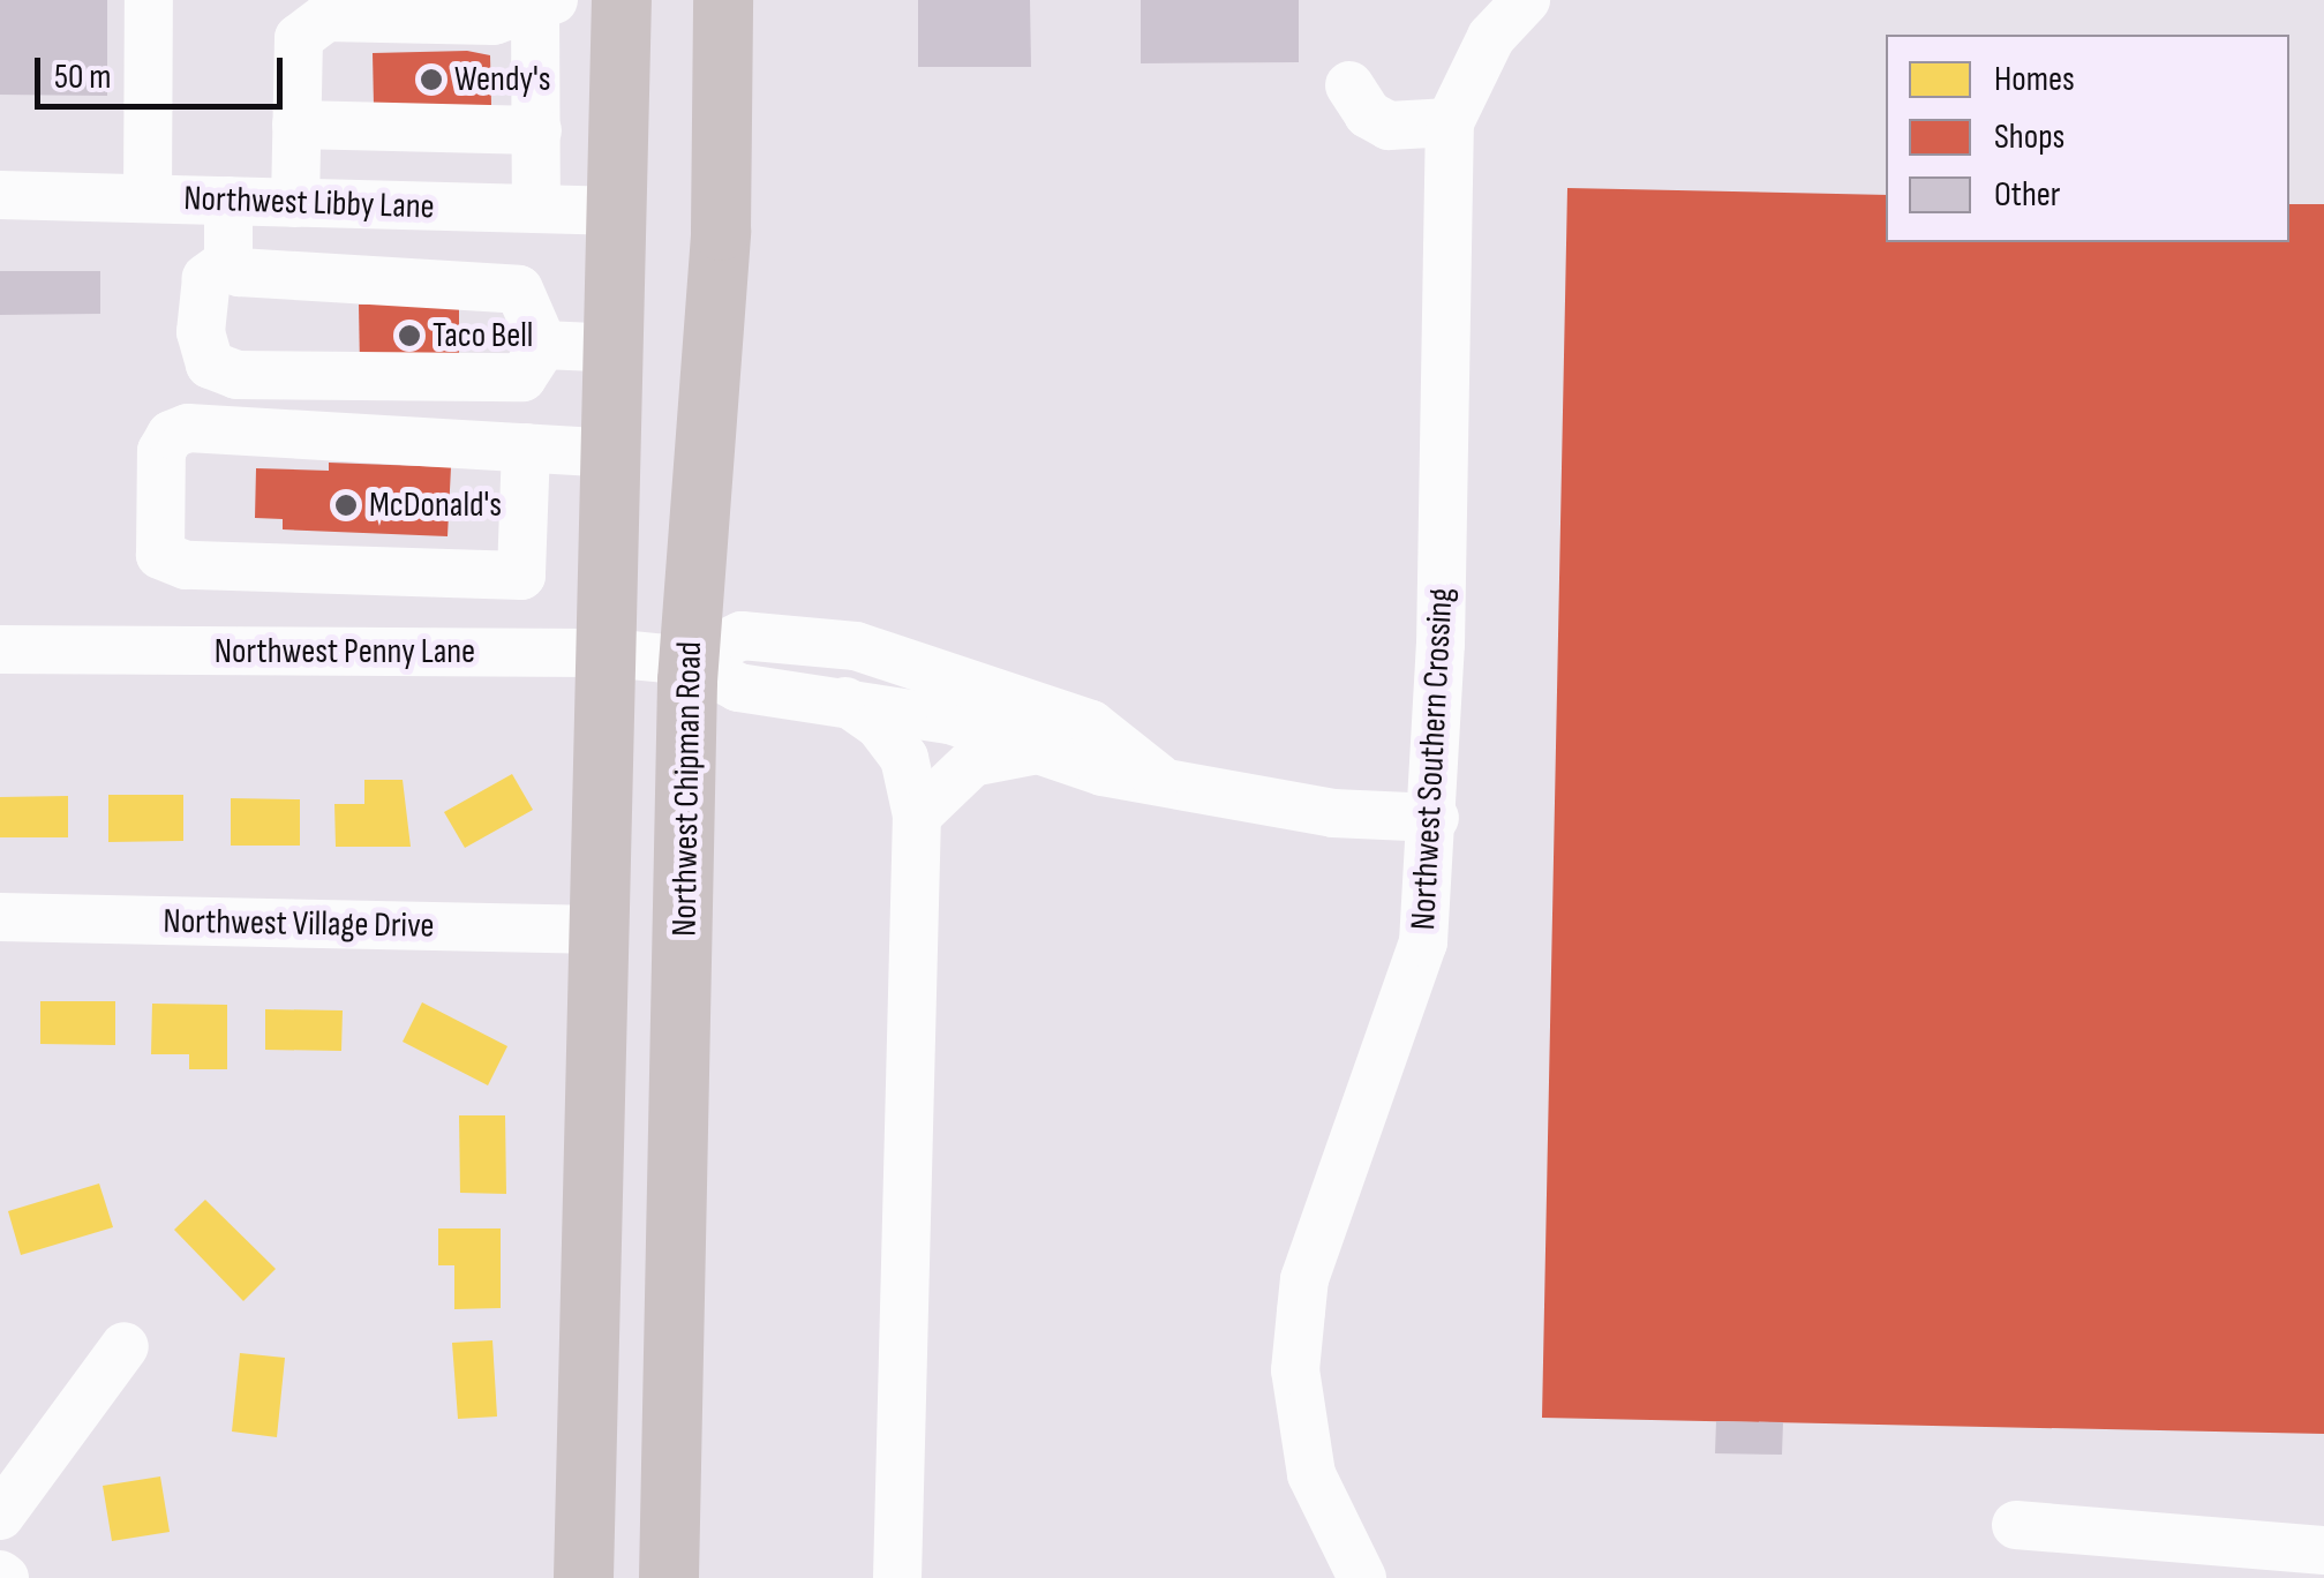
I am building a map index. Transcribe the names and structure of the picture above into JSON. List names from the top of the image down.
{
  "streets": {
    "main road": ["Northwest Chipman Road"],
    "street": [
      "Northwest Libby Lane",
      "Northwest Penny Lane",
      "Northwest Southern Crossing",
      "Northwest Village Drive"
    ]
  },
  "crossings": [
    ["Northwest Penny Lane", "Northwest Chipman Road"]
  ],
  "places": ["Wendy's", "Taco Bell", "McDonald's"],
  "legend": ["Homes", "Shops", "Other"],
  "scale_bar": "50 m"
}
